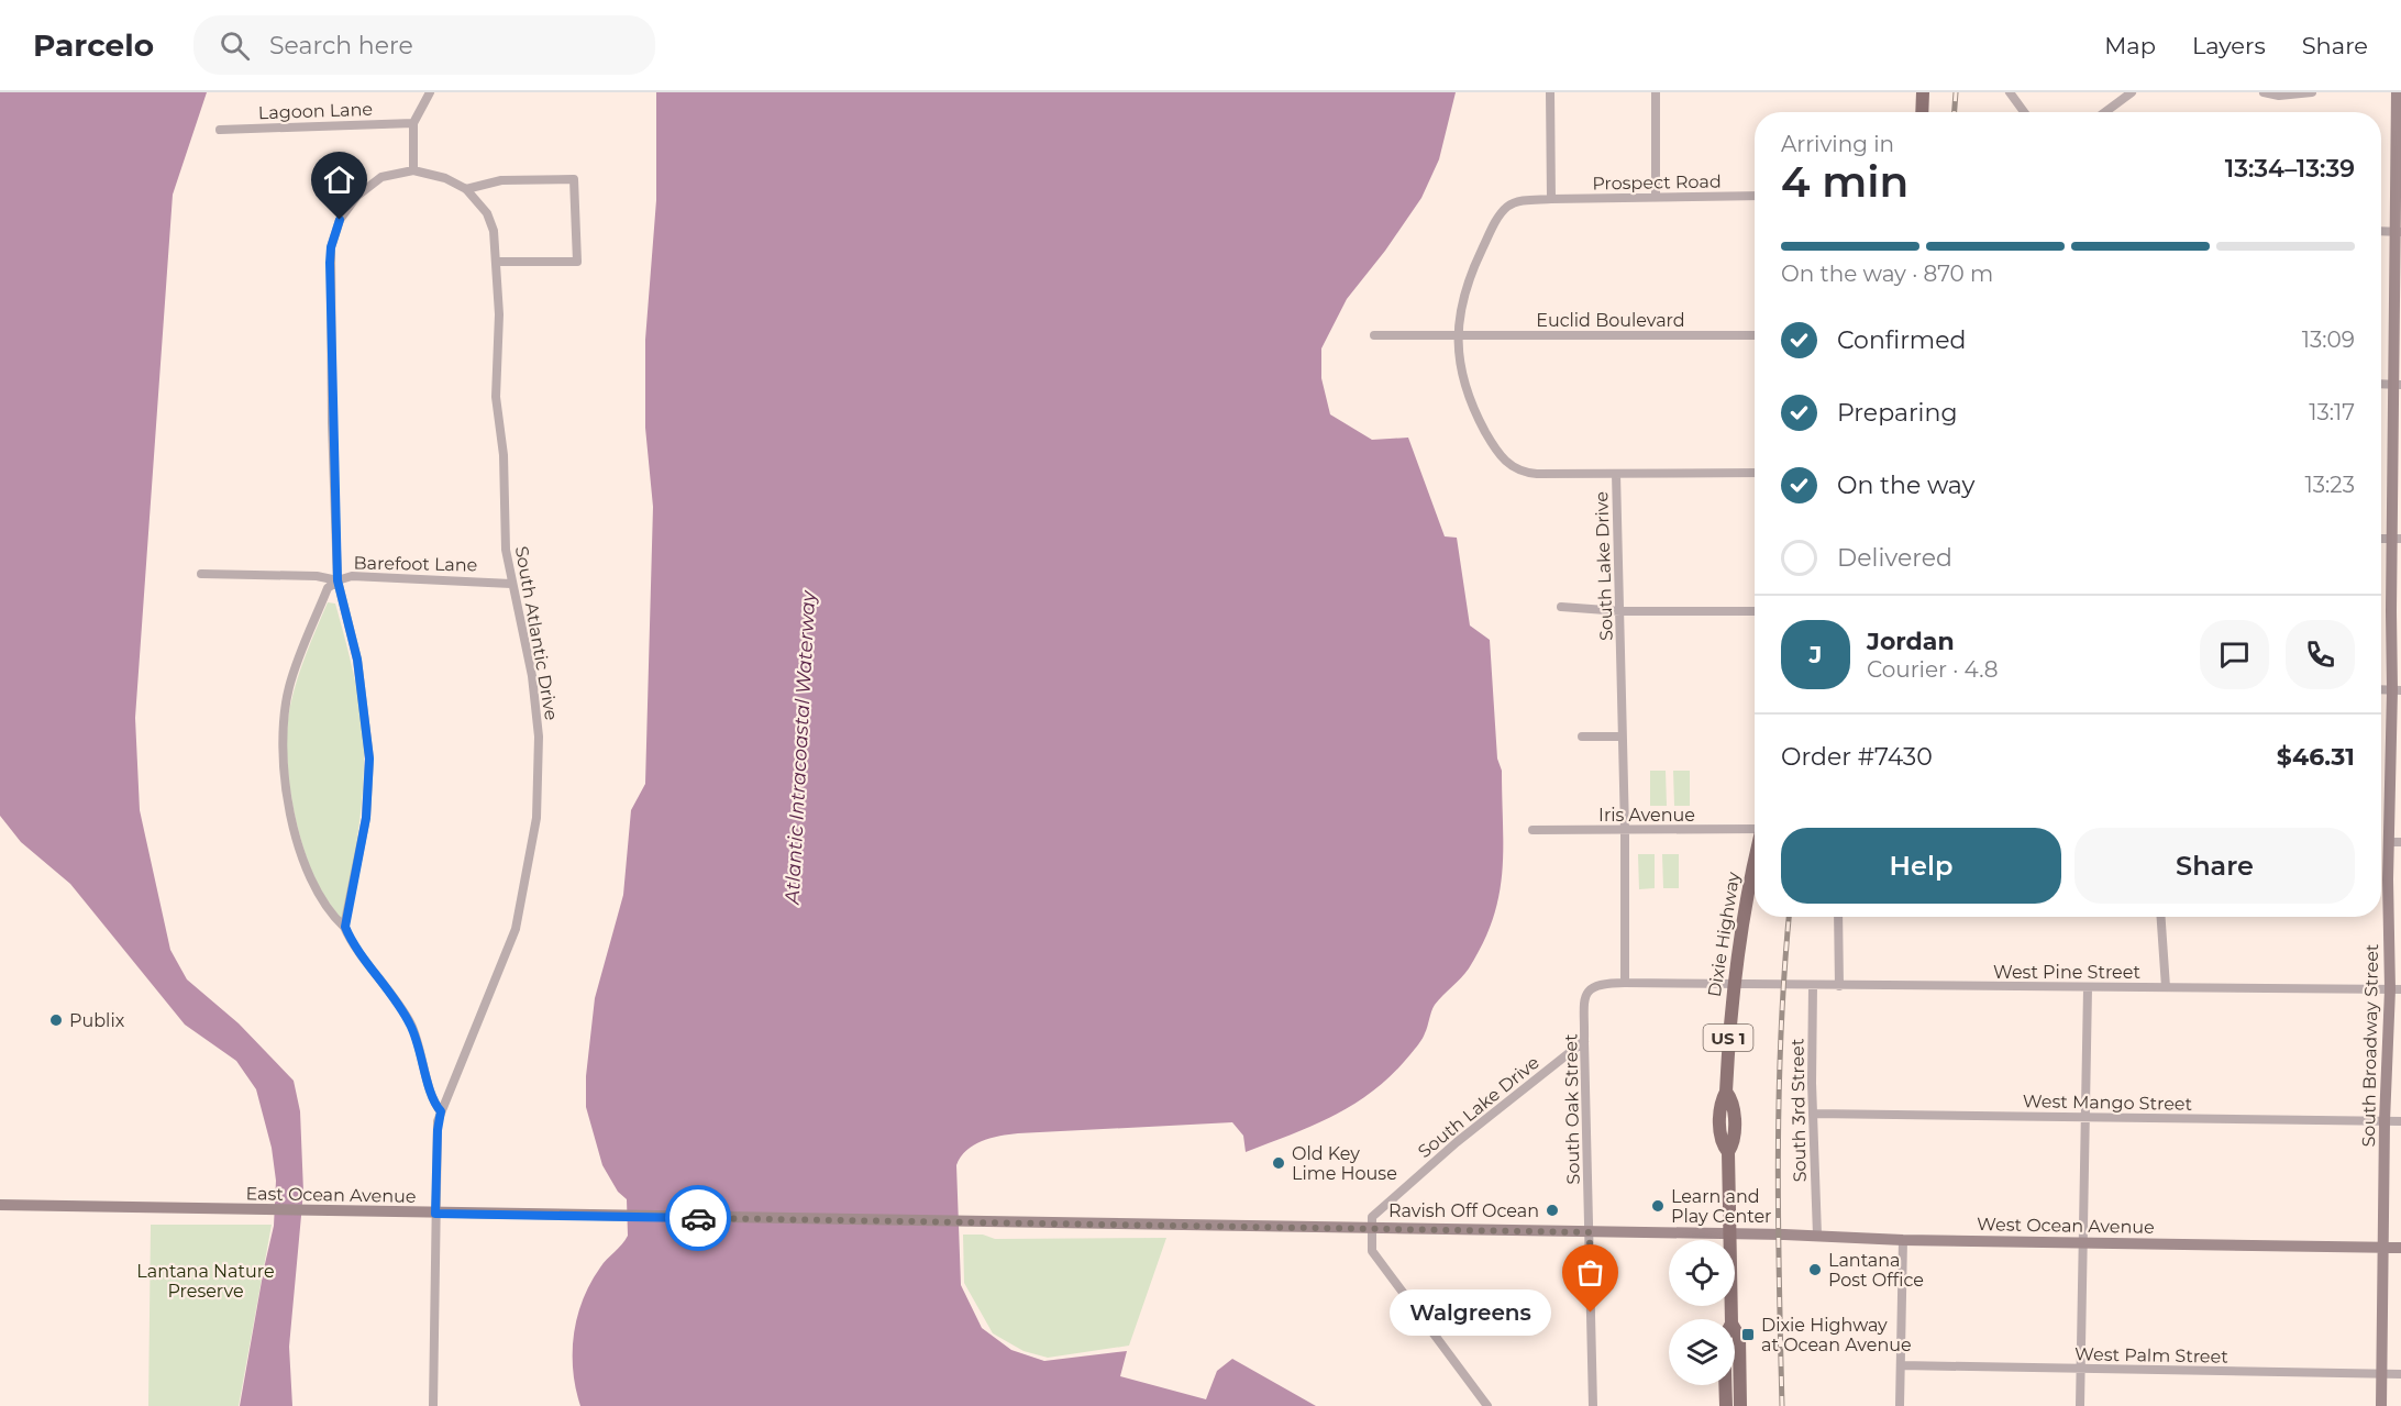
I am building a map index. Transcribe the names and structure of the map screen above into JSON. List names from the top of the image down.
{
  "streets": {
    "main road": ["Dixie Highway", "US 1"],
    "street": [
      "Lagoon Lane",
      "Prospect Road",
      "Euclid Boulevard",
      "Barefoot Lane",
      "South Lake Drive",
      "South Atlantic Drive",
      "Iris Avenue",
      "West Pine Street",
      "South Broadway Street",
      "West Mango Street",
      "South Oak Street",
      "South 3rd Street",
      "East Ocean Avenue",
      "West Ocean Avenue",
      "West Palm Street"
    ]
  },
  "crossings": [
    ["Prospect Road", "South Lake Drive"],
    ["Euclid Boulevard", "South Lake Drive"],
    ["Barefoot Lane", "South Atlantic Drive"],
    ["South Lake Drive", "Iris Avenue"],
    ["South Lake Drive", "West Pine Street"],
    ["South Lake Drive", "South Oak Street"],
    ["South Lake Drive", "East Ocean Avenue"],
    ["South Atlantic Drive", "East Ocean Avenue"],
    ["Dixie Highway", "West Pine Street"],
    ["Dixie Highway", "East Ocean Avenue"],
    ["Dixie Highway", "West Ocean Avenue"],
    ["West Pine Street", "South Broadway Street"],
    ["West Pine Street", "South Oak Street"],
    ["West Pine Street", "South 3rd Street"],
    ["South Broadway Street", "West Mango Street"],
    ["South Broadway Street", "West Ocean Avenue"],
    ["South Broadway Street", "West Palm Street"],
    ["West Mango Street", "South 3rd Street"],
    ["South Oak Street", "East Ocean Avenue"],
    ["South 3rd Street", "West Ocean Avenue"],
    ["East Ocean Avenue", "West Ocean Avenue"]
  ],
  "water": ["Atlantic Intracoastal Waterway"],
  "parks": ["Lantana Nature Preserve"],
  "places": {
    "other": [
      "Publix",
      "Old Key Lime House",
      "Learn and Play Center",
      "Ravish Off Ocean",
      "Lantana Post Office",
      "Walgreens"
    ],
    "transit": ["Dixie Highway at Ocean Avenue"]
  },
  "page": {
    "header": "Parcelo",
    "search": "Search here",
    "nav": ["Map", "Layers", "Share"],
    "heading": ["4 min", "Arriving in", "13:34–13:39"],
    "panel": [
      "Jordan",
      "Courier · 4.8",
      "Order #7430",
      "$46.31"
    ],
    "bar": "On the way · 870 m",
    "list": [
      ["Confirmed", "13:09"],
      ["Preparing", "13:17"],
      ["On the way", "13:23"],
      "Delivered"
    ],
    "round": "J",
    "buttons": ["Help", "Share"],
    "bubble": "Walgreens"
  }
}
